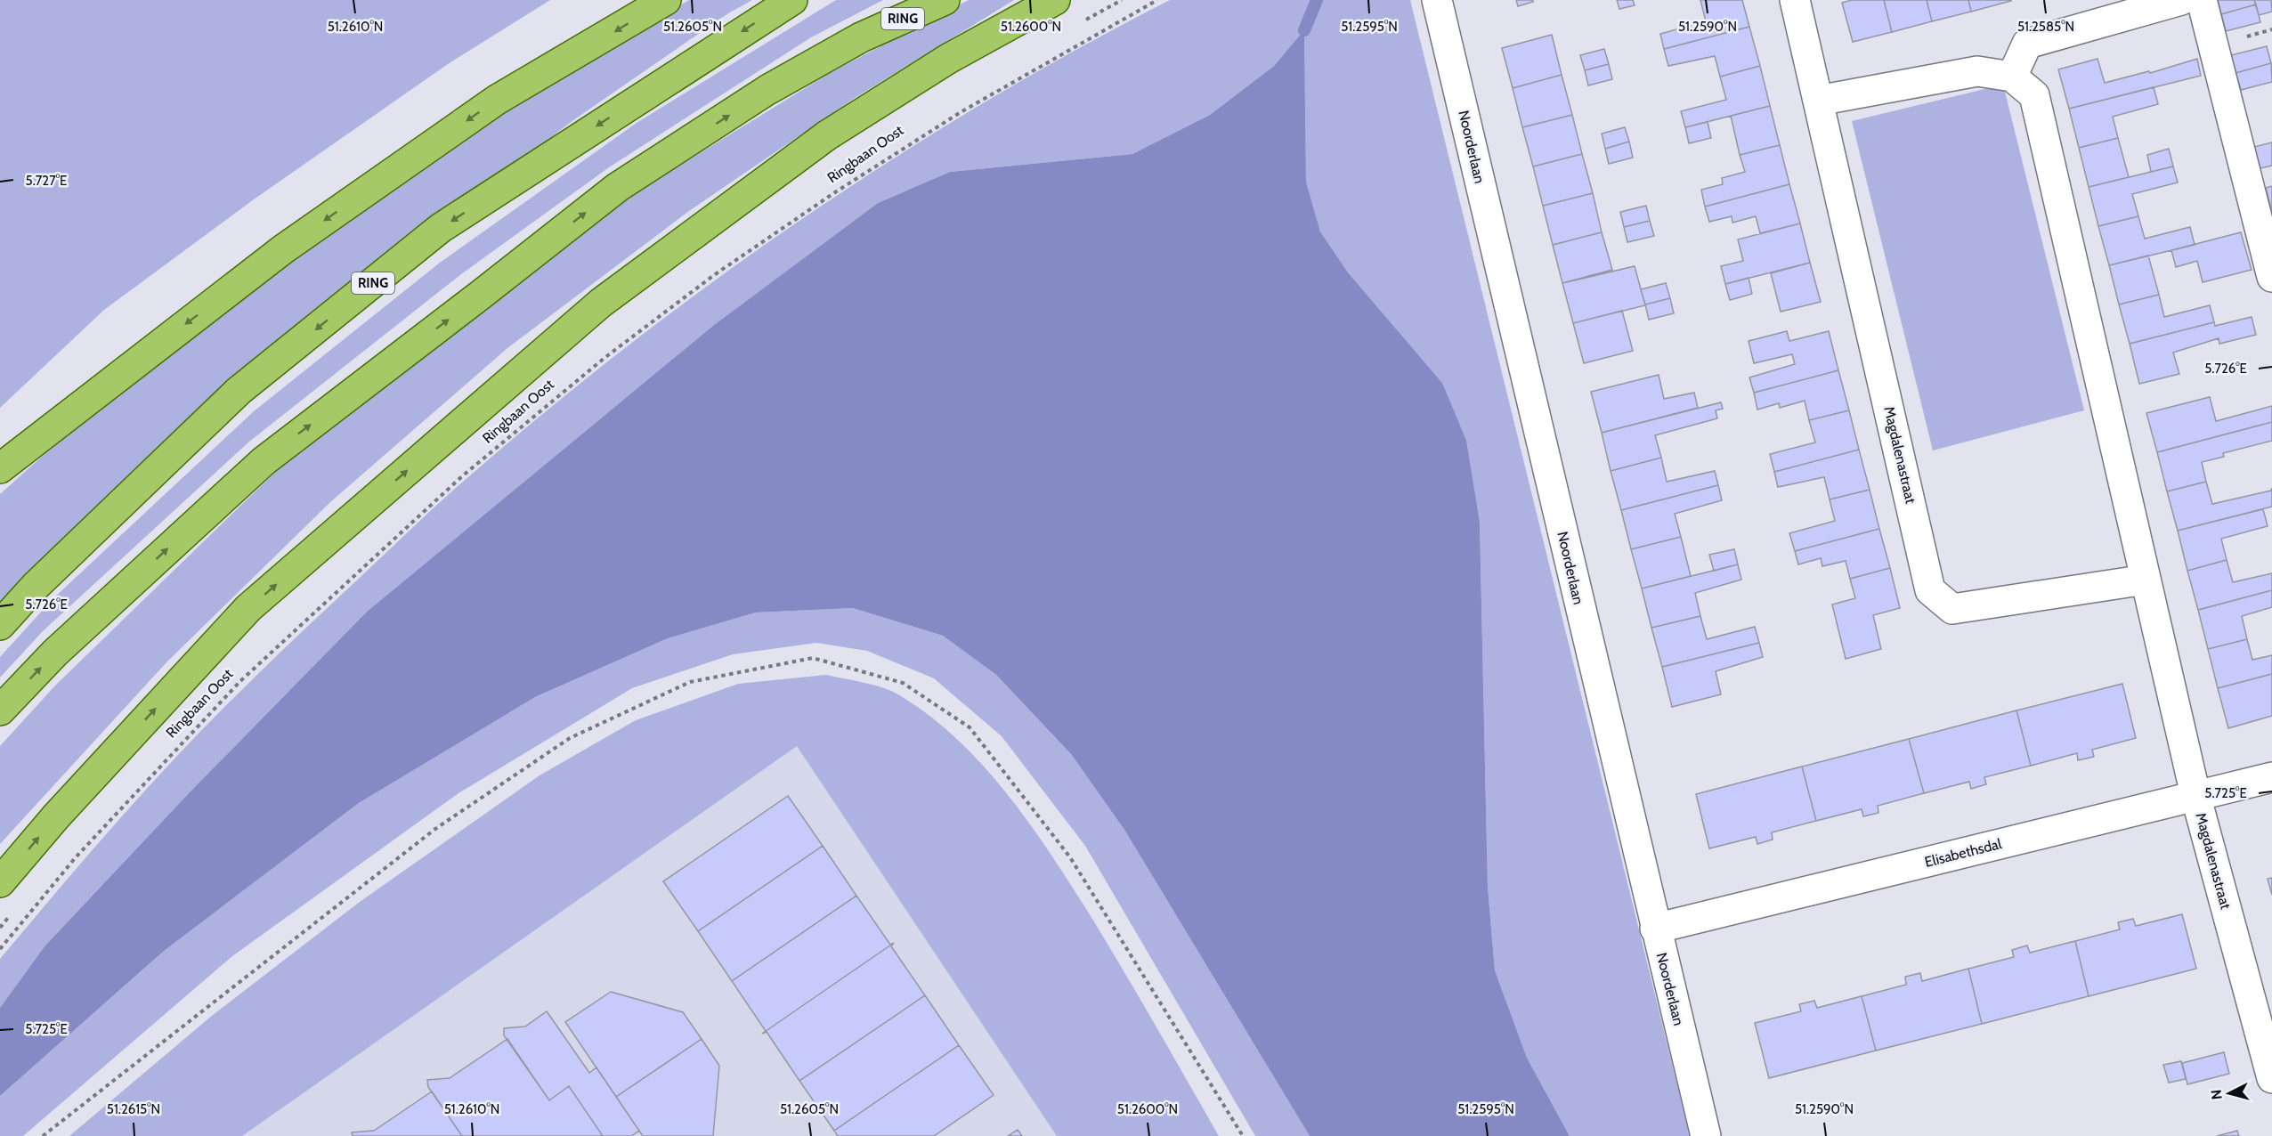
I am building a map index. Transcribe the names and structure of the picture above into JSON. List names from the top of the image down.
{
  "streets": {
    "main road": ["RING"],
    "street": ["Noorderlaan", "Magdalenastraat", "Elisabethsdal"]
  },
  "crossings": [
    ["Noorderlaan", "Elisabethsdal"],
    ["Magdalenastraat", "Elisabethsdal"]
  ],
  "north": "left",
  "coordinates": [
    "51.2610°N",
    "51.2605°N",
    "51.2600°N",
    "51.2595°N",
    "51.2590°N",
    "51.2585°N",
    "5.727°E",
    "5.726°E",
    "5.725°E",
    "51.2615°N"
  ]
}
